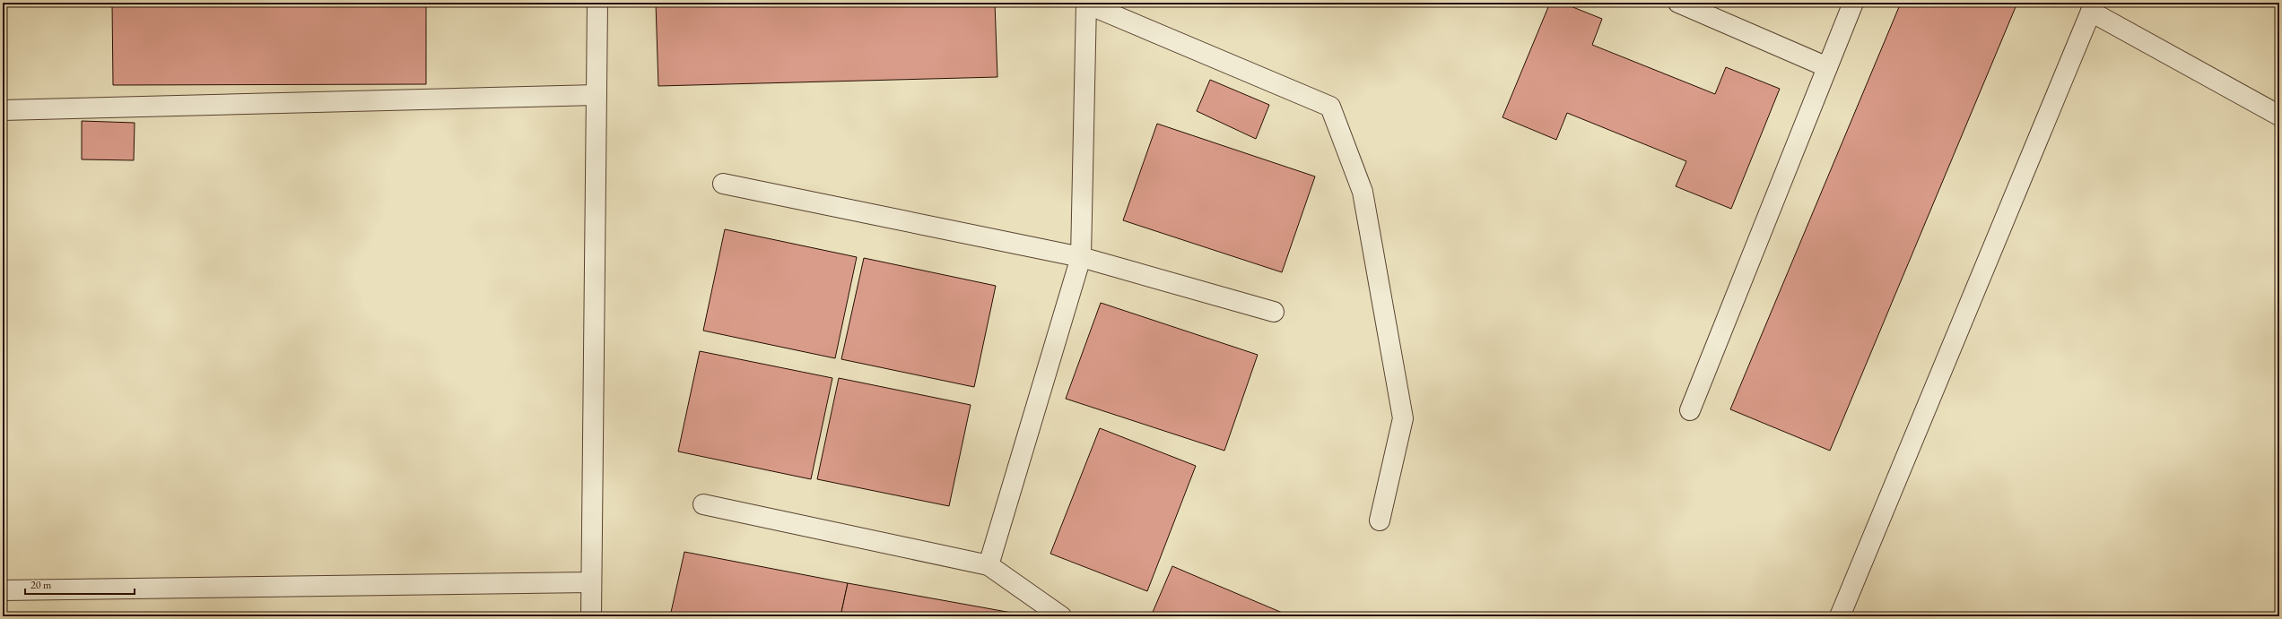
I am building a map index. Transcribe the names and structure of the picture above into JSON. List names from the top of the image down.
{
  "scale_bar": "20 m"
}
